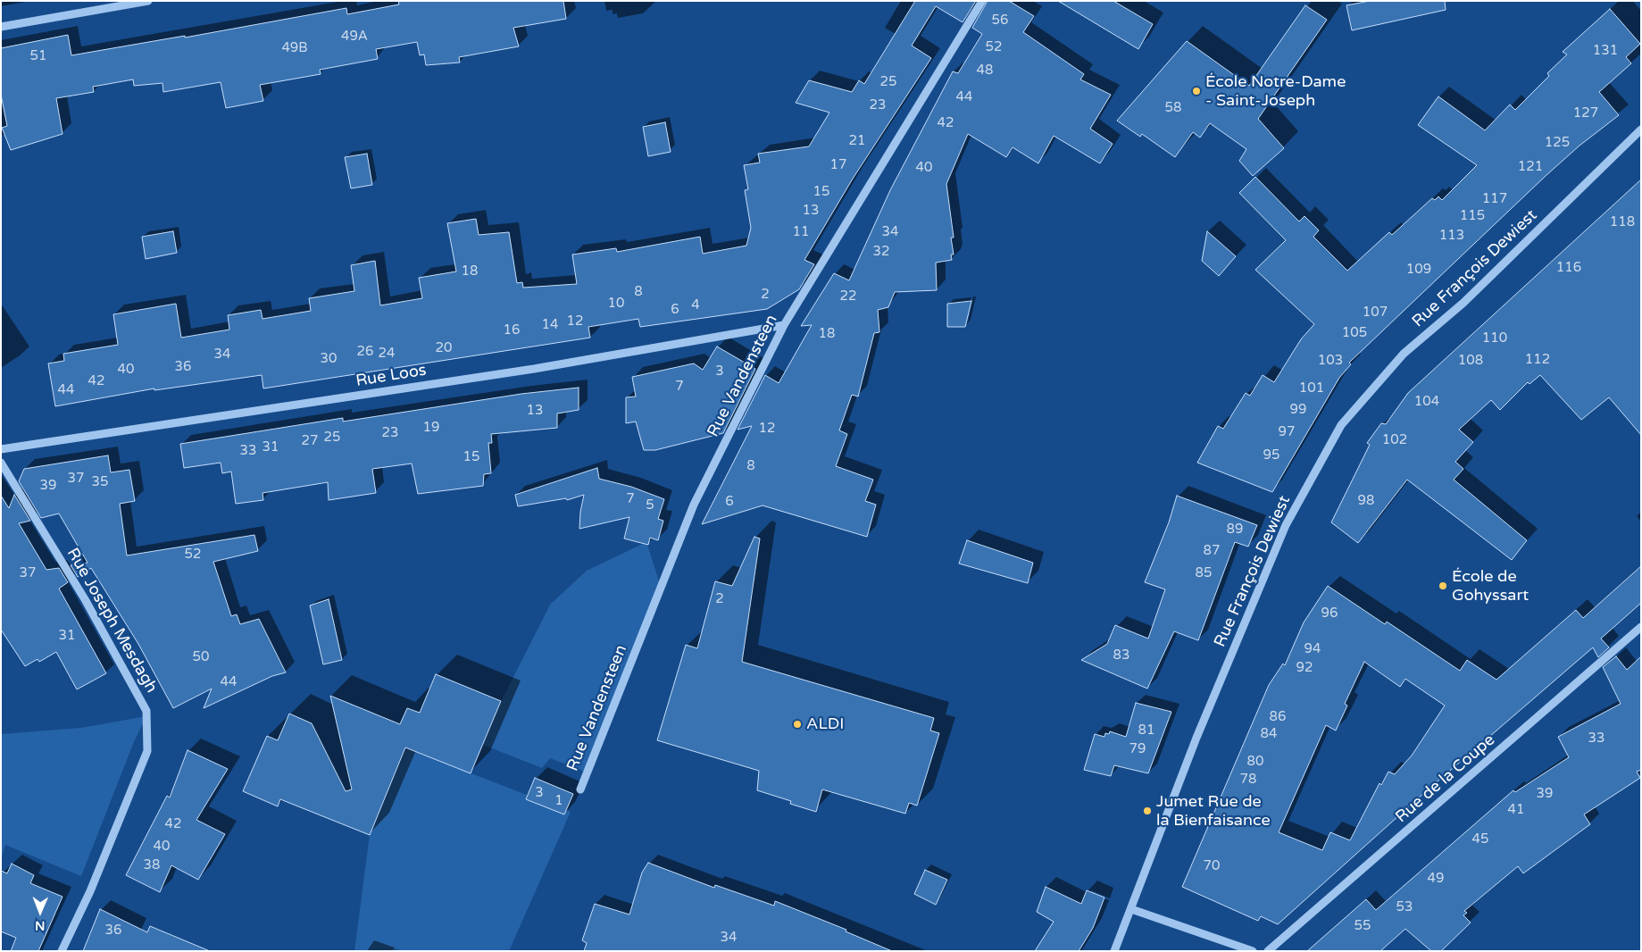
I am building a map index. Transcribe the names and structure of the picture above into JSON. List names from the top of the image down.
{
  "streets": {
    "street": [
      "Rue François Dewiest",
      "Rue Loos",
      "Rue Vandensteen",
      "Rue Joseph Mesdagh",
      "Rue de la Coupe"
    ]
  },
  "crossings": [
    ["Rue Loos", "Rue Vandensteen"]
  ],
  "places": [
    "École Notre-Dame - Saint-Joseph",
    "École de Gohyssart",
    "ALDI",
    "Jumet Rue de la Bienfaisance"
  ],
  "house_numbers": [
    "56",
    "49A",
    "52",
    "49B",
    "131",
    "51",
    "48",
    "25",
    "44",
    "23",
    "58",
    "127",
    "42",
    "21",
    "125",
    "17",
    "121",
    "40",
    "15",
    "117",
    "13",
    "115",
    "118",
    "11",
    "34",
    "113",
    "32",
    "116",
    "109",
    "18",
    "8",
    "2",
    "22",
    "10",
    "4",
    "6",
    "107",
    "12",
    "14",
    "16",
    "105",
    "18",
    "110",
    "20",
    "26",
    "24",
    "34",
    "30",
    "112",
    "103",
    "108",
    "36",
    "40",
    "3",
    "42",
    "7",
    "101",
    "44",
    "104",
    "99",
    "13",
    "19",
    "12",
    "97",
    "23",
    "25",
    "102",
    "27",
    "31",
    "33",
    "95",
    "15",
    "8",
    "37",
    "35",
    "39",
    "7",
    "98",
    "6",
    "5",
    "89",
    "87",
    "52",
    "37",
    "85",
    "2",
    "96",
    "31",
    "94",
    "83",
    "50",
    "92",
    "44",
    "86",
    "81",
    "84",
    "33",
    "79",
    "80",
    "78",
    "3",
    "39",
    "1",
    "41",
    "42",
    "45",
    "40",
    "38",
    "70",
    "49",
    "53",
    "55",
    "36",
    "34"
  ],
  "north": "bottom"
}
